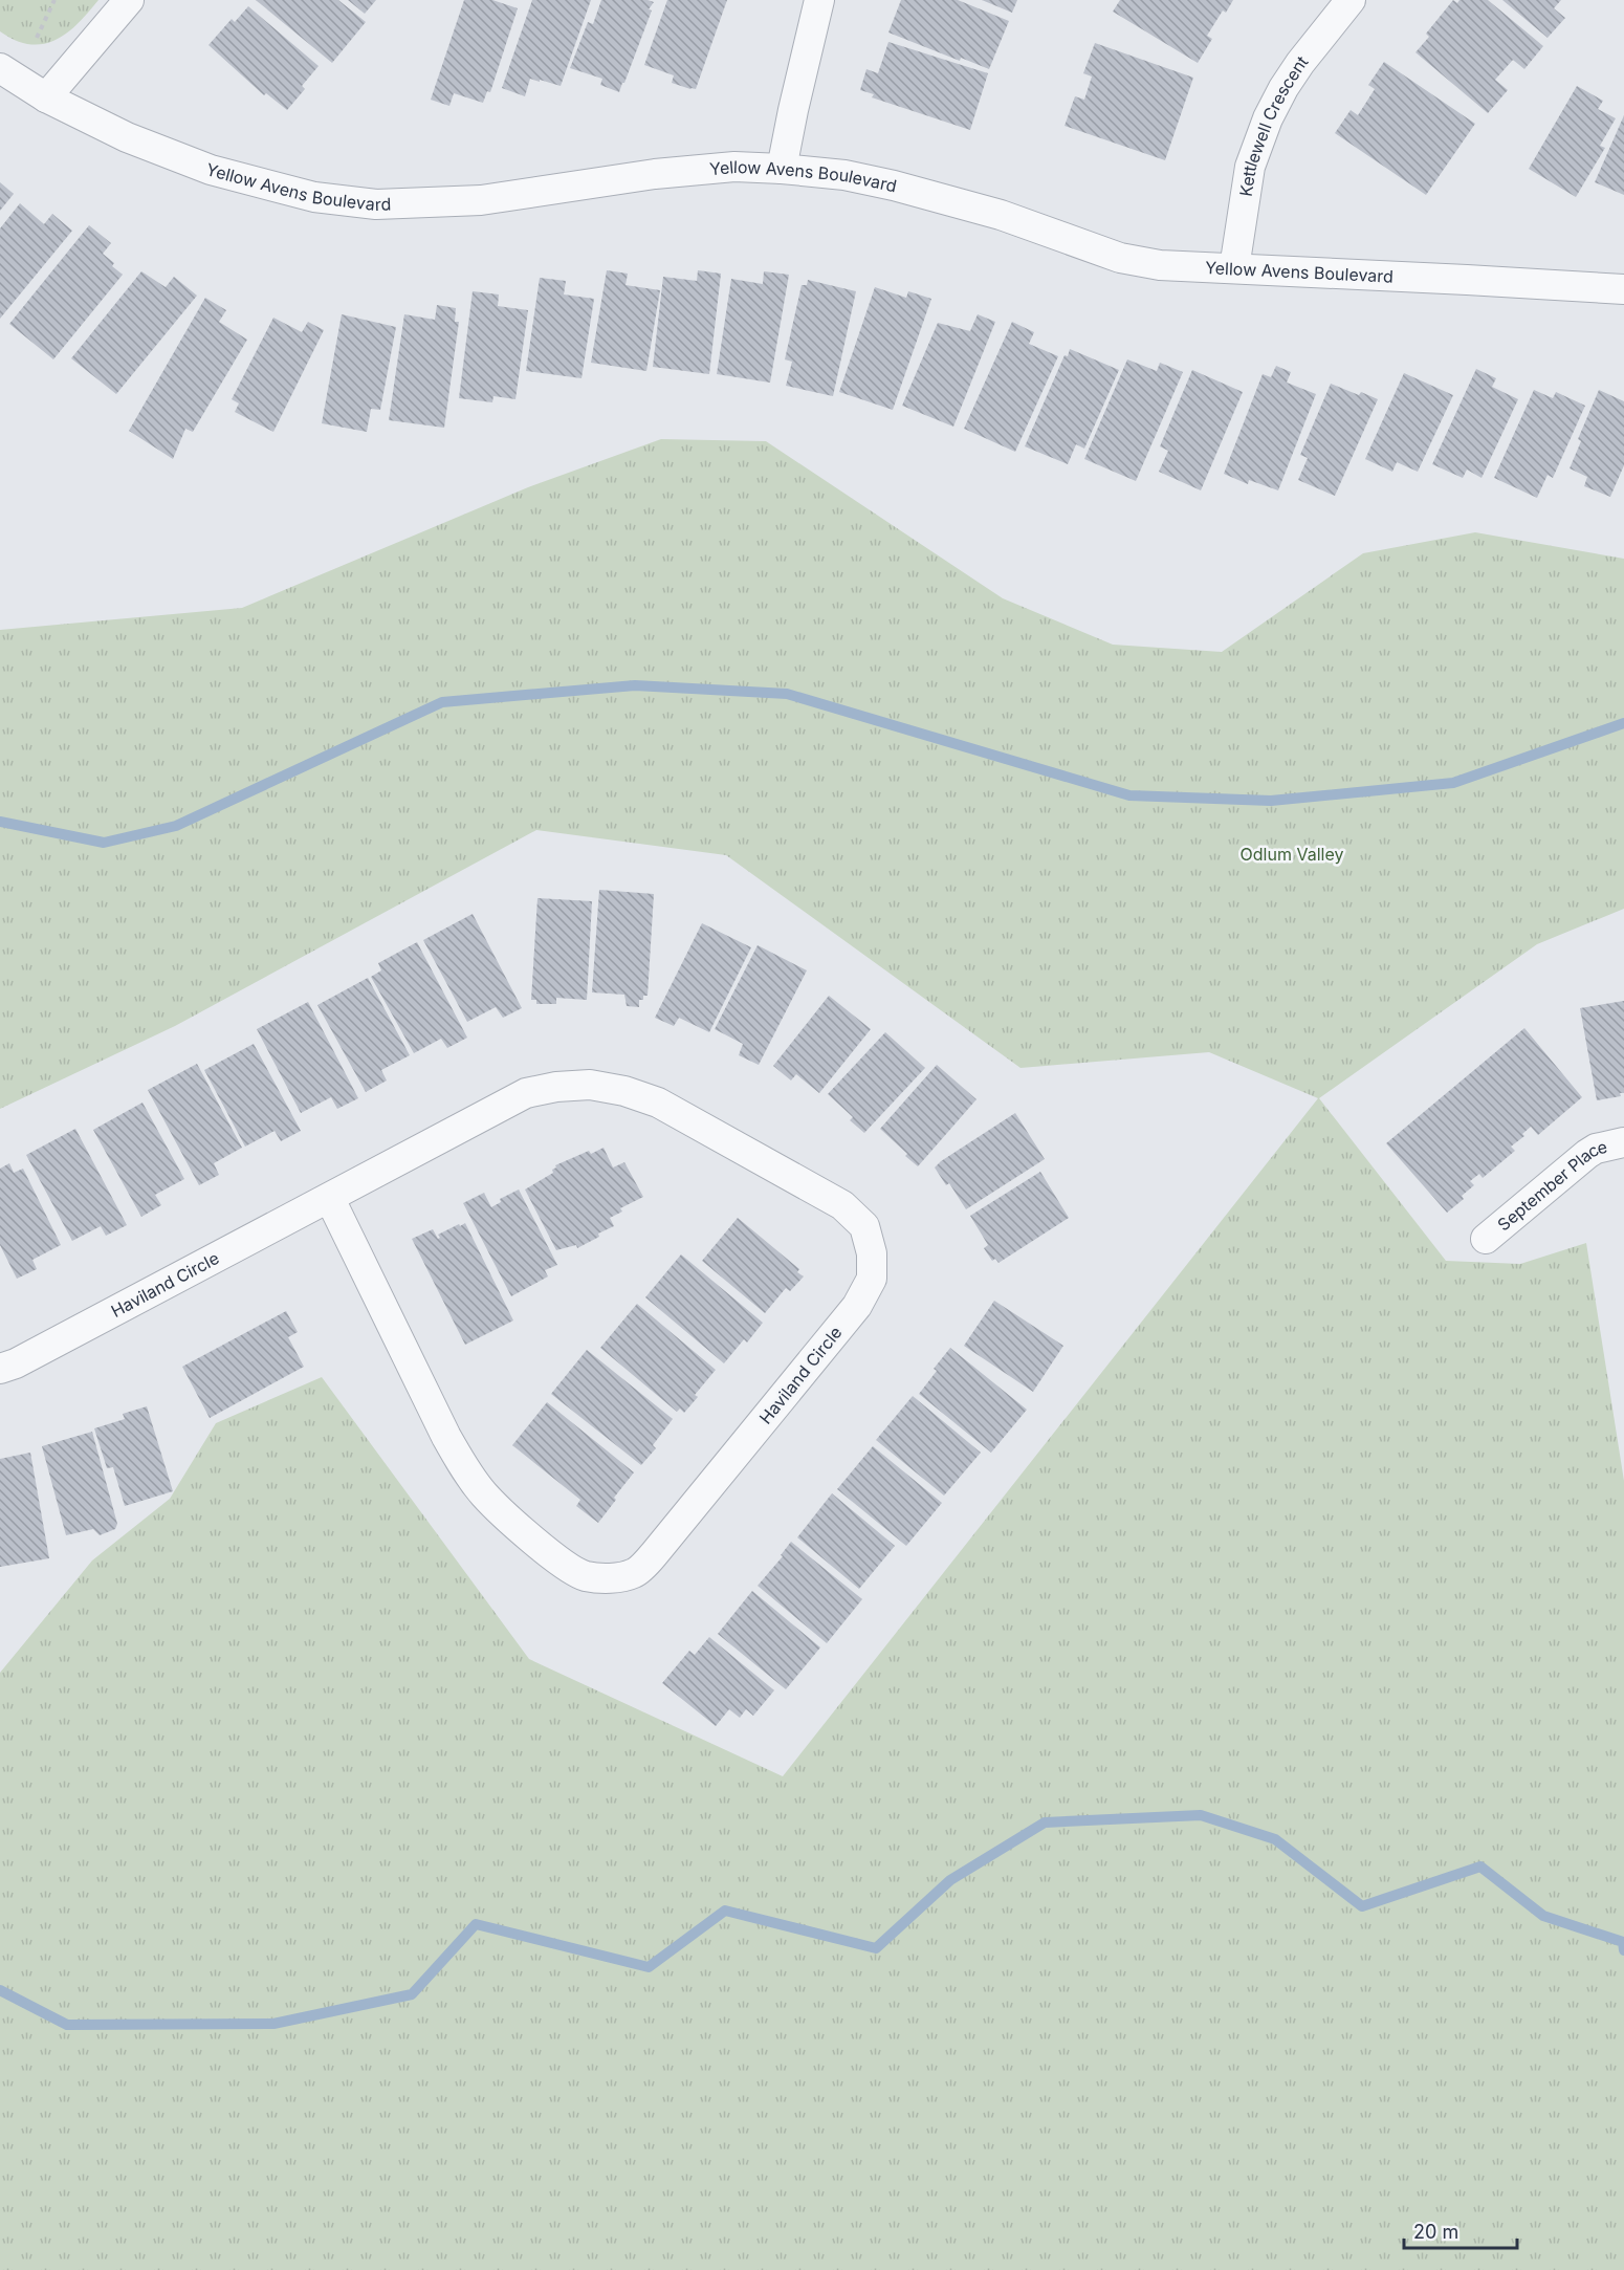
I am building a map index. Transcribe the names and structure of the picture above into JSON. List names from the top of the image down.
{
  "streets": {
    "street": [
      "Kettlewell Crescent",
      "Yellow Avens Boulevard",
      "September Place",
      "Haviland Circle"
    ]
  },
  "crossings": [
    ["Kettlewell Crescent", "Yellow Avens Boulevard"]
  ],
  "parks": ["Odlum Valley"],
  "scale_bar": "20 m"
}
